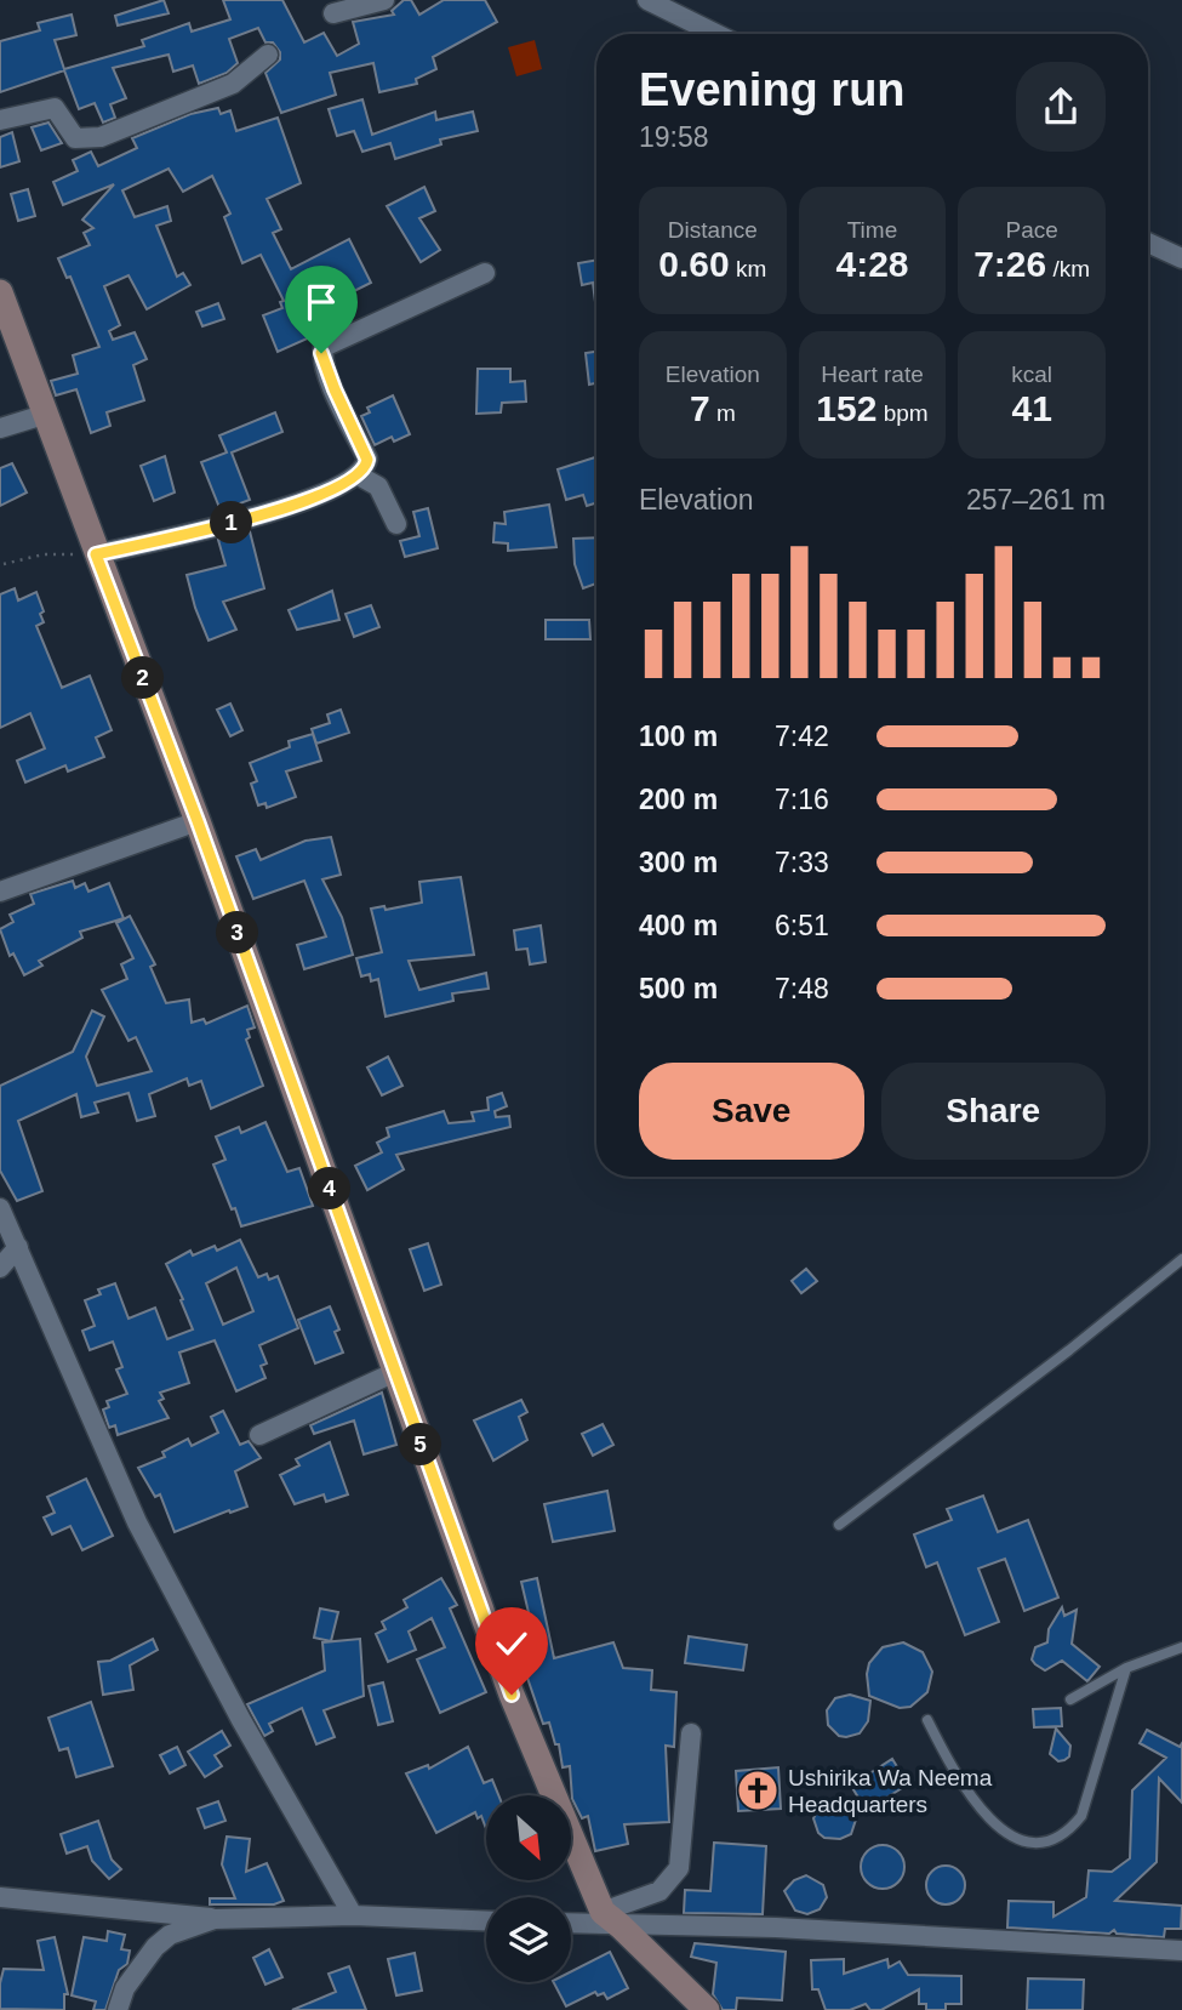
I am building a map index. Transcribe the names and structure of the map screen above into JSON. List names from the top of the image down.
{
  "places": {
    "church": ["Ushirika Wa Neema Headquarters"]
  },
  "north": "bottom right",
  "page": {
    "heading": ["Evening run", "19:58"],
    "stats": [
      ["Distance", "0.60 km"],
      ["Time", "4:28"],
      ["Pace", "7:26 /km"],
      ["Elevation", "7 m"],
      ["Heart rate", "152 bpm"],
      ["kcal", "41"]
    ],
    "chart": ["Elevation", "257–261 m"],
    "pins": [
      "1",
      "2",
      "3",
      "4",
      "5"
    ],
    "list": [
      {
        "name": "100 m",
        "note": "7:42"
      },
      {
        "name": "200 m",
        "note": "7:16"
      },
      {
        "name": "300 m",
        "note": "7:33"
      },
      {
        "name": "400 m",
        "note": "6:51"
      },
      {
        "name": "500 m",
        "note": "7:48"
      }
    ],
    "buttons": ["Save", "Share"]
  }
}
